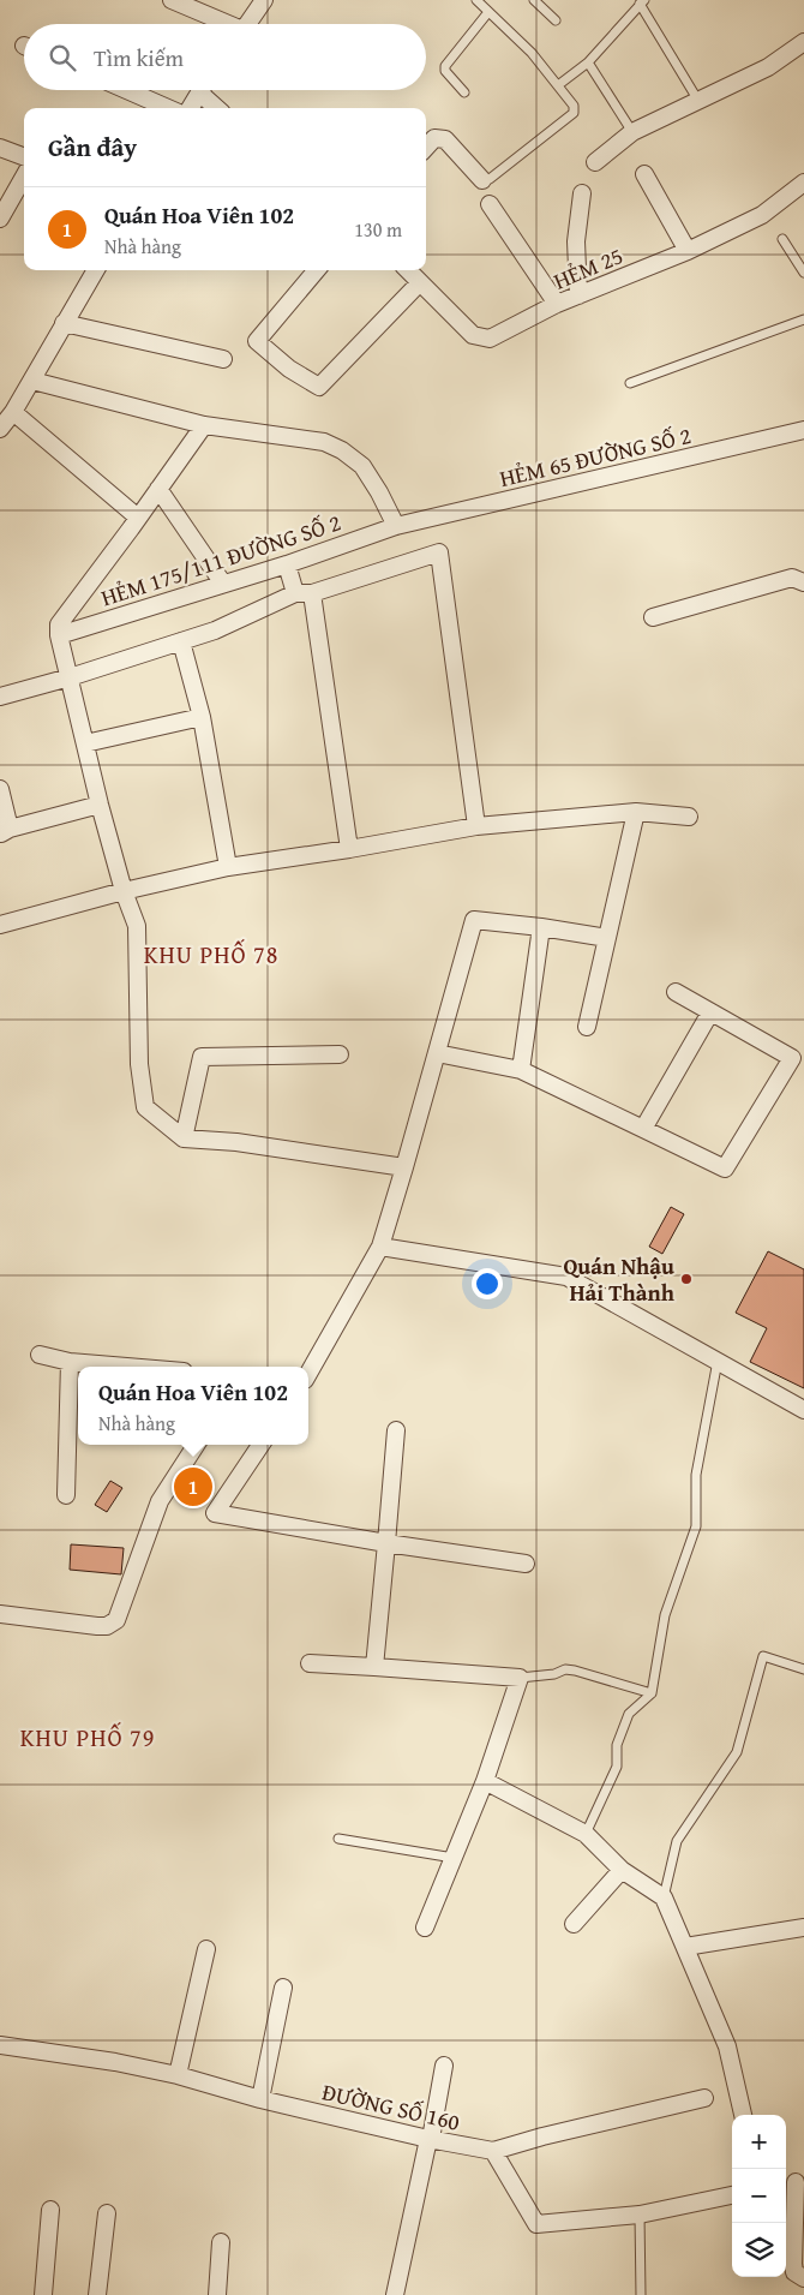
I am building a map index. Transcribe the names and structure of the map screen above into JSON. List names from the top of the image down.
{
  "streets": {
    "street": [
      "HẺM 25",
      "HẺM 65 ĐƯỜNG SỐ 2",
      "HẺM 175/111 ĐƯỜNG SỐ 2",
      "ĐƯỜNG SỐ 160"
    ]
  },
  "crossings": [
    ["HẺM 65 ĐƯỜNG SỐ 2", "HẺM 175/111 ĐƯỜNG SỐ 2"]
  ],
  "districts": ["KHU PHỐ 78", "KHU PHỐ 79"],
  "places": ["Quán Nhậu Hải Thành"],
  "page": {
    "search": "Tìm kiếm",
    "heading": "Gần đây",
    "list": [
      {
        "mark": "1",
        "name": "Quán Hoa Viên 102",
        "note": "Nhà hàng",
        "value": "130 m"
      }
    ],
    "popup": ["Quán Hoa Viên 102", "Nhà hàng"],
    "pins": "1",
    "map_buttons": ["+", "−"]
  }
}
